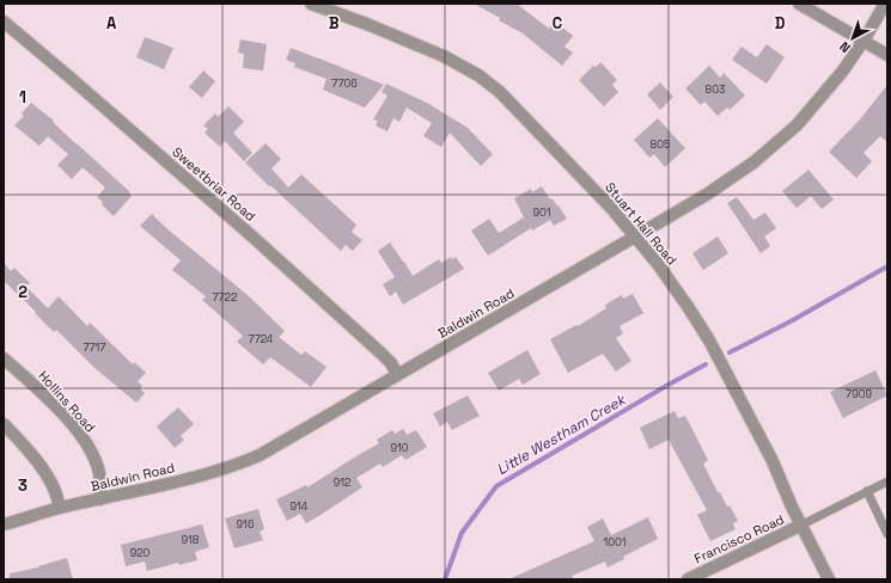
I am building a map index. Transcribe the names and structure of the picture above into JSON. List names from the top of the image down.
{
  "streets": {
    "street": [
      "Sweetbriar Road",
      "Stuart Hall Road",
      "Baldwin Road",
      "Hollins Road",
      "Francisco Road"
    ]
  },
  "crossings": [
    ["Sweetbriar Road", "Baldwin Road"],
    ["Stuart Hall Road", "Baldwin Road"],
    ["Stuart Hall Road", "Francisco Road"],
    ["Baldwin Road", "Hollins Road"]
  ],
  "water": ["Little Westham Creek"],
  "house_numbers": [
    "7706",
    "803",
    "805",
    "901",
    "7722",
    "7724",
    "7717",
    "7909",
    "910",
    "912",
    "914",
    "916",
    "918",
    "1001",
    "920"
  ],
  "north": "bottom left",
  "grid": {
    "columns": [
      "A",
      "B",
      "C",
      "D"
    ],
    "rows": ["1", "2", "3"]
  }
}
